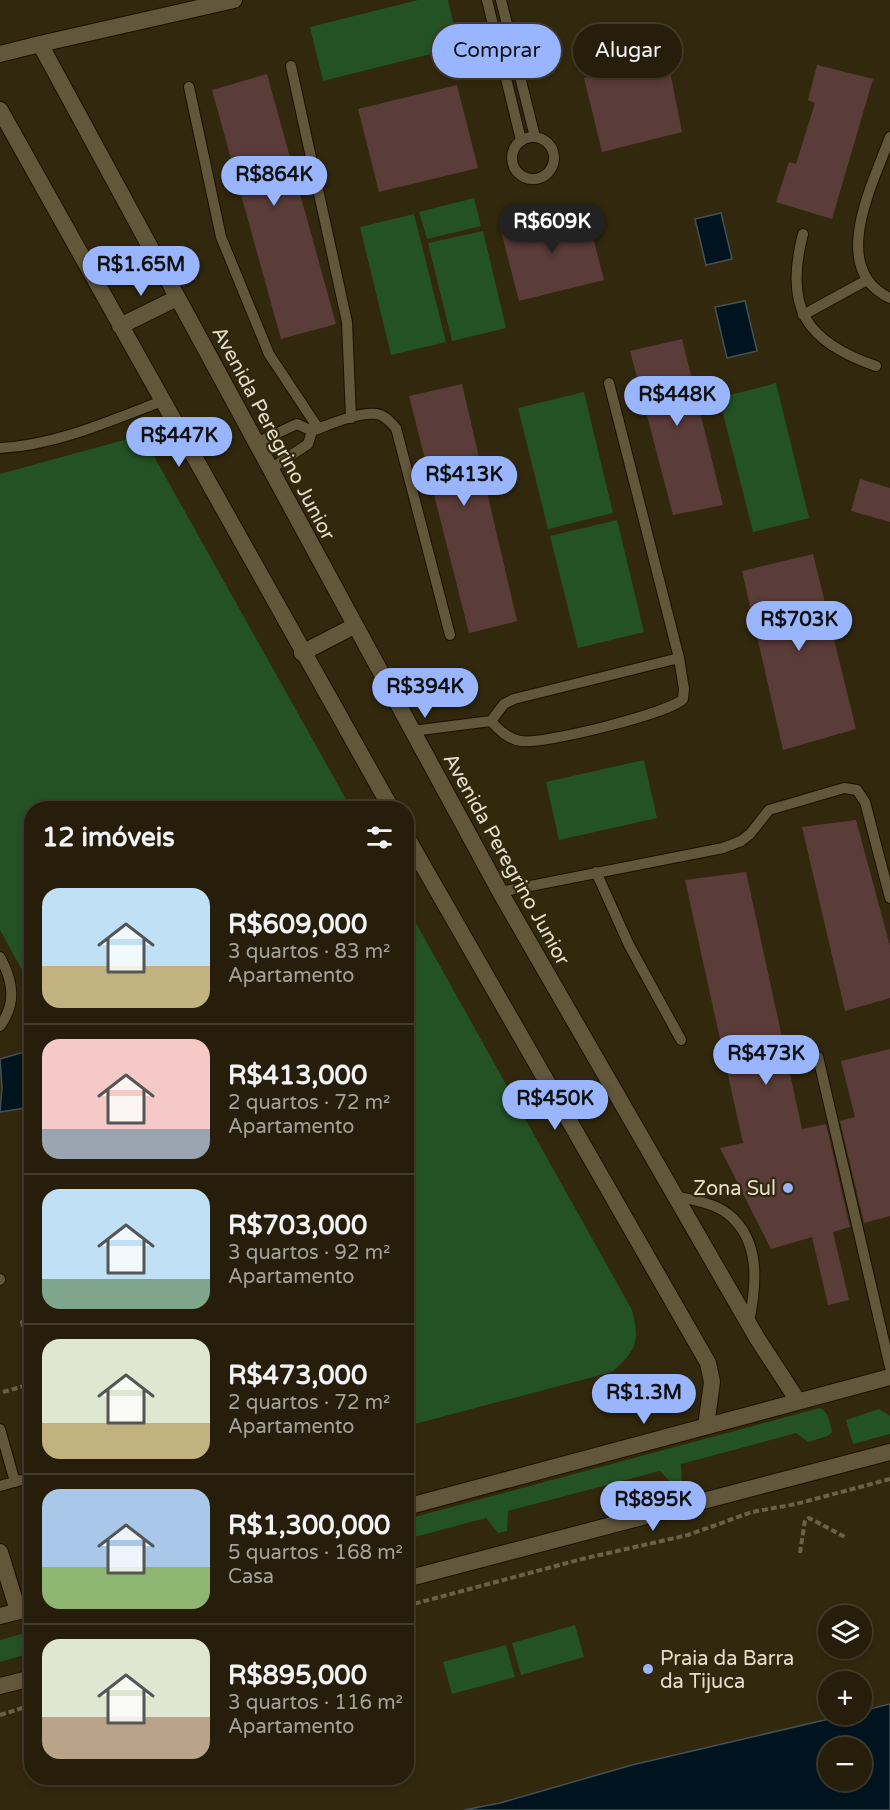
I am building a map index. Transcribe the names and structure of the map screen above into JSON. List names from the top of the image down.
{
  "streets": {
    "street": ["Avenida Peregrino Junior"]
  },
  "places": ["Zona Sul", "Praia da Barra da Tijuca"],
  "page": {
    "chip": ["Comprar", "Alugar"],
    "price": [
      "R$864K",
      "R$609K",
      "R$1.65M",
      "R$448K",
      "R$447K",
      "R$413K",
      "R$703K",
      "R$394K",
      "R$473K",
      "R$450K",
      "R$1.3M",
      "R$895K"
    ],
    "heading": "12 imóveis",
    "list": [
      {
        "name": "R$609,000",
        "note": "3 quartos · 83 m² · Apartamento"
      },
      {
        "name": "R$413,000",
        "note": "2 quartos · 72 m² · Apartamento"
      },
      {
        "name": "R$703,000",
        "note": "3 quartos · 92 m² · Apartamento"
      },
      {
        "name": "R$473,000",
        "note": "2 quartos · 72 m² · Apartamento"
      },
      {
        "name": "R$1,300,000",
        "note": "5 quartos · 168 m² · Casa"
      },
      {
        "name": "R$895,000",
        "note": "3 quartos · 116 m² · Apartamento"
      }
    ],
    "map_buttons": ["+", "−"]
  }
}
